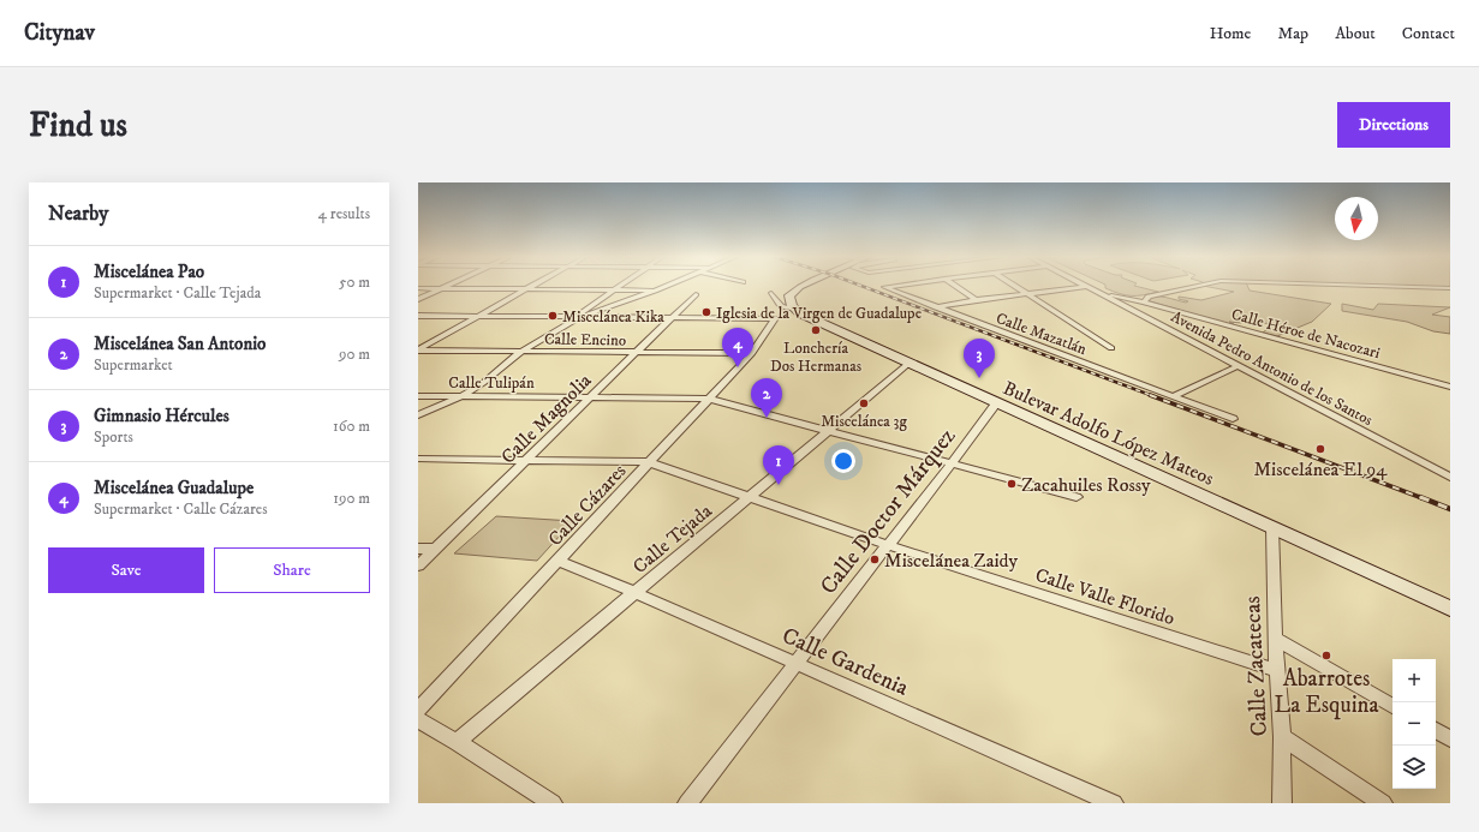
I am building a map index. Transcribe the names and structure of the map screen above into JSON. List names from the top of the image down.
{
  "streets": {
    "main road": ["Bulevar Adolfo López Mateos"],
    "street": [
      "Calle Mazatlán",
      "Calle Héroe de Nacozari",
      "Calle Encino",
      "Avenida Pedro Antonio de los Santos",
      "Calle Tulipán",
      "Calle Magnolia",
      "Calle Cázares",
      "Calle Doctor Márquez",
      "Calle Tejada",
      "Calle Valle Florido",
      "Calle Gardenia",
      "Calle Zacatecas"
    ]
  },
  "crossings": [
    ["Calle Mazatlán", "Avenida Pedro Antonio de los Santos"],
    ["Calle Héroe de Nacozari", "Avenida Pedro Antonio de los Santos"],
    ["Calle Encino", "Calle Magnolia"],
    ["Calle Encino", "Calle Cázares"],
    ["Calle Tulipán", "Calle Magnolia"],
    ["Calle Tulipán", "Calle Cázares"],
    ["Calle Tulipán", "Calle Doctor Márquez"],
    ["Calle Tulipán", "Calle Tejada"],
    ["Calle Magnolia", "Calle Cázares"],
    ["Calle Magnolia", "Calle Valle Florido"],
    ["Bulevar Adolfo López Mateos", "Calle Doctor Márquez"],
    ["Bulevar Adolfo López Mateos", "Calle Tejada"],
    ["Bulevar Adolfo López Mateos", "Calle Zacatecas"],
    ["Calle Cázares", "Calle Valle Florido"],
    ["Calle Cázares", "Calle Gardenia"],
    ["Calle Doctor Márquez", "Calle Valle Florido"],
    ["Calle Doctor Márquez", "Calle Gardenia"],
    ["Calle Tejada", "Calle Valle Florido"],
    ["Calle Tejada", "Calle Gardenia"],
    ["Calle Valle Florido", "Calle Zacatecas"]
  ],
  "places": [
    "Iglesia de la Virgen de Guadalupe",
    "Miscelánea Kika",
    "Lonchería Dos Hermanas",
    "Miscelánea 3g",
    "Miscelánea El 94",
    "Zacahuiles Rossy",
    "Miscelánea Zaidy",
    "Abarrotes La Esquina"
  ],
  "north": "bottom",
  "page": {
    "header": "Citynav",
    "nav": [
      "Home",
      "Map",
      "About",
      "Contact"
    ],
    "buttons": [
      "Directions",
      ["Save", "Share"]
    ],
    "title": "Find us",
    "heading": ["Nearby", "4 results"],
    "list": [
      {
        "mark": "1",
        "name": "Miscelánea Pao",
        "note": "Supermarket · Calle Tejada",
        "value": "50 m"
      },
      {
        "mark": "2",
        "name": "Miscelánea San Antonio",
        "note": "Supermarket",
        "value": "90 m"
      },
      {
        "mark": "3",
        "name": "Gimnasio Hércules",
        "note": "Sports",
        "value": "160 m"
      },
      {
        "mark": "4",
        "name": "Miscelánea Guadalupe",
        "note": "Supermarket · Calle Cázares",
        "value": "190 m"
      }
    ],
    "pins": [
      "4",
      "3",
      "2",
      "1"
    ],
    "map_buttons": ["+", "−"]
  }
}
